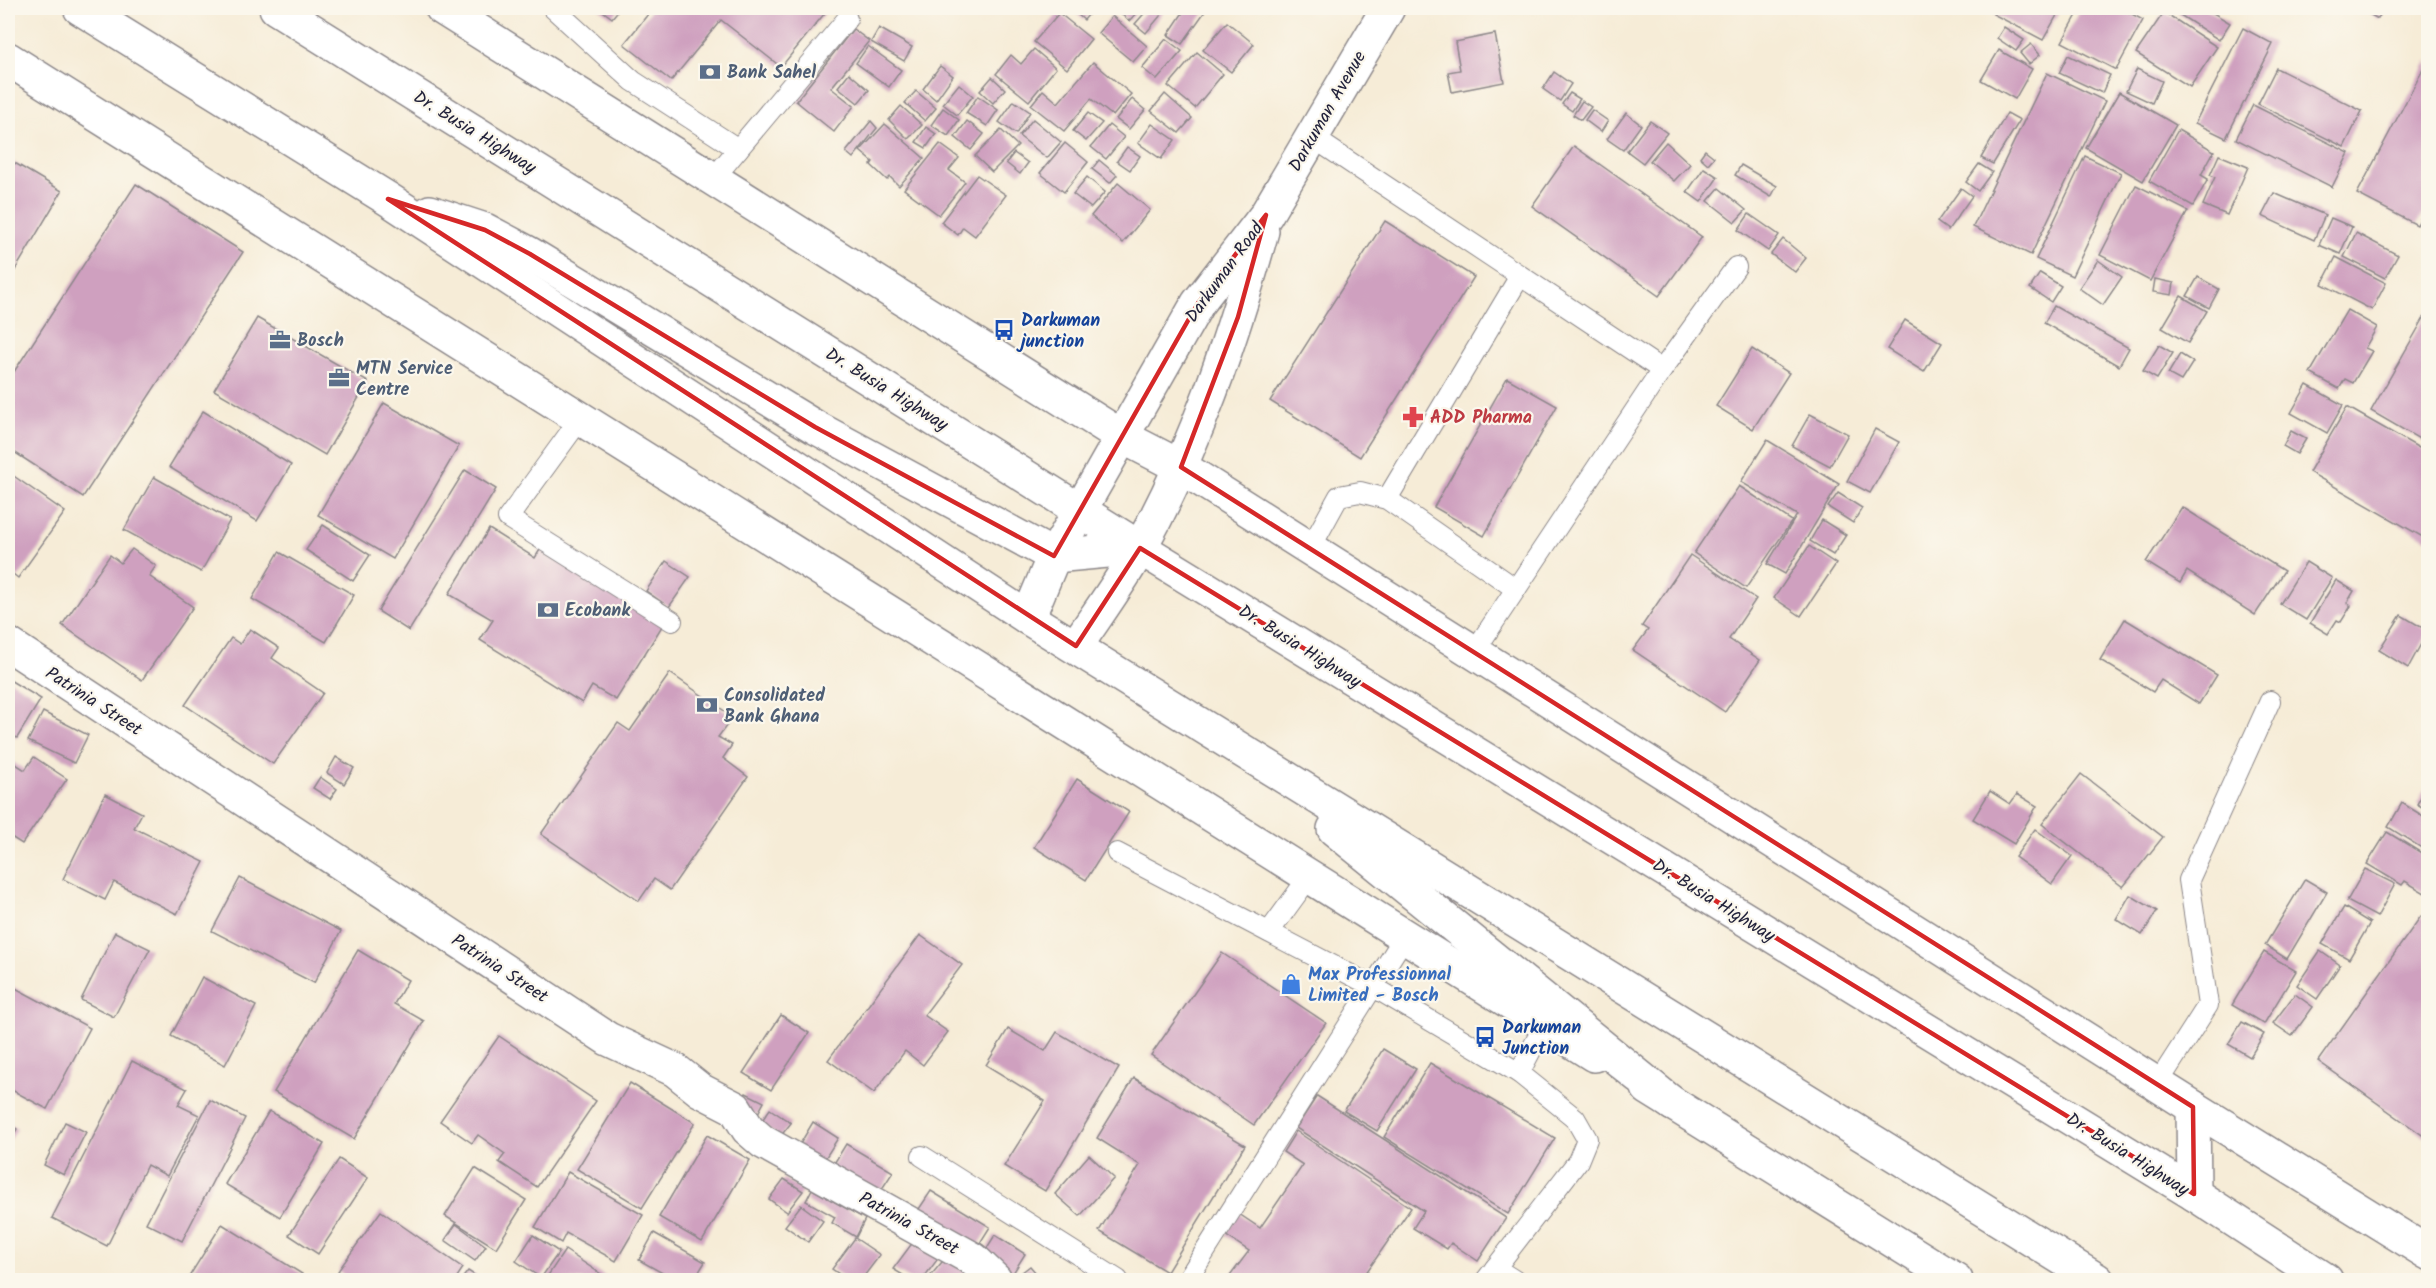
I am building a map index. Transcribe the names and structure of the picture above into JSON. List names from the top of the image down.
{
  "streets": {
    "main road": [
      "Darkuman Avenue",
      "Dr. Busia Highway",
      "Darkuman Road",
      "Patrinia Street"
    ]
  },
  "crossings": [
    ["Darkuman Avenue", "Darkuman Road"],
    ["Dr. Busia Highway", "Darkuman Road"]
  ],
  "places": {
    "bank": ["Bank Sahel", "Ecobank", "Consolidated Bank Ghana"],
    "bus stop": ["Darkuman junction", "Darkuman Junction"],
    "office": ["Bosch", "MTN Service Centre"],
    "pharmacy": ["ADD Pharma"],
    "shop": ["Max Professionnal Limited - Bosch"]
  }
}
